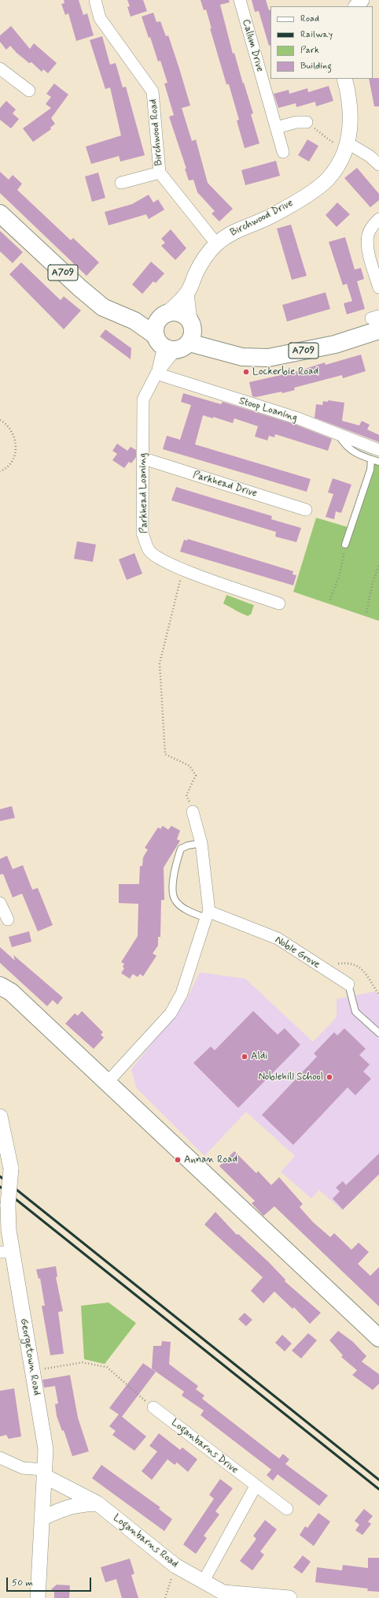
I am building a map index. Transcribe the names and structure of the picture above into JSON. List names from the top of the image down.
{
  "streets": {
    "main road": ["A709"],
    "street": [
      "Callum Drive",
      "Birchwood Road",
      "Birchwood Drive",
      "Stoop Loaning",
      "Parkhead Drive",
      "Parkhead Loaning",
      "Noble Grove",
      "Georgetown Road",
      "Loganbarns Drive",
      "Loganbarns Road"
    ]
  },
  "crossings": [
    ["Birchwood Road", "Birchwood Drive"],
    ["A709", "Parkhead Loaning"],
    ["Stoop Loaning", "Parkhead Loaning"],
    ["Parkhead Drive", "Parkhead Loaning"],
    ["Georgetown Road", "Loganbarns Road"]
  ],
  "places": [
    "Lockerbie Road",
    "Aldi",
    "Noblehill School",
    "Annan Road"
  ],
  "legend": [
    "Road",
    "Railway",
    "Park",
    "Building"
  ],
  "scale_bar": "50 m"
}
